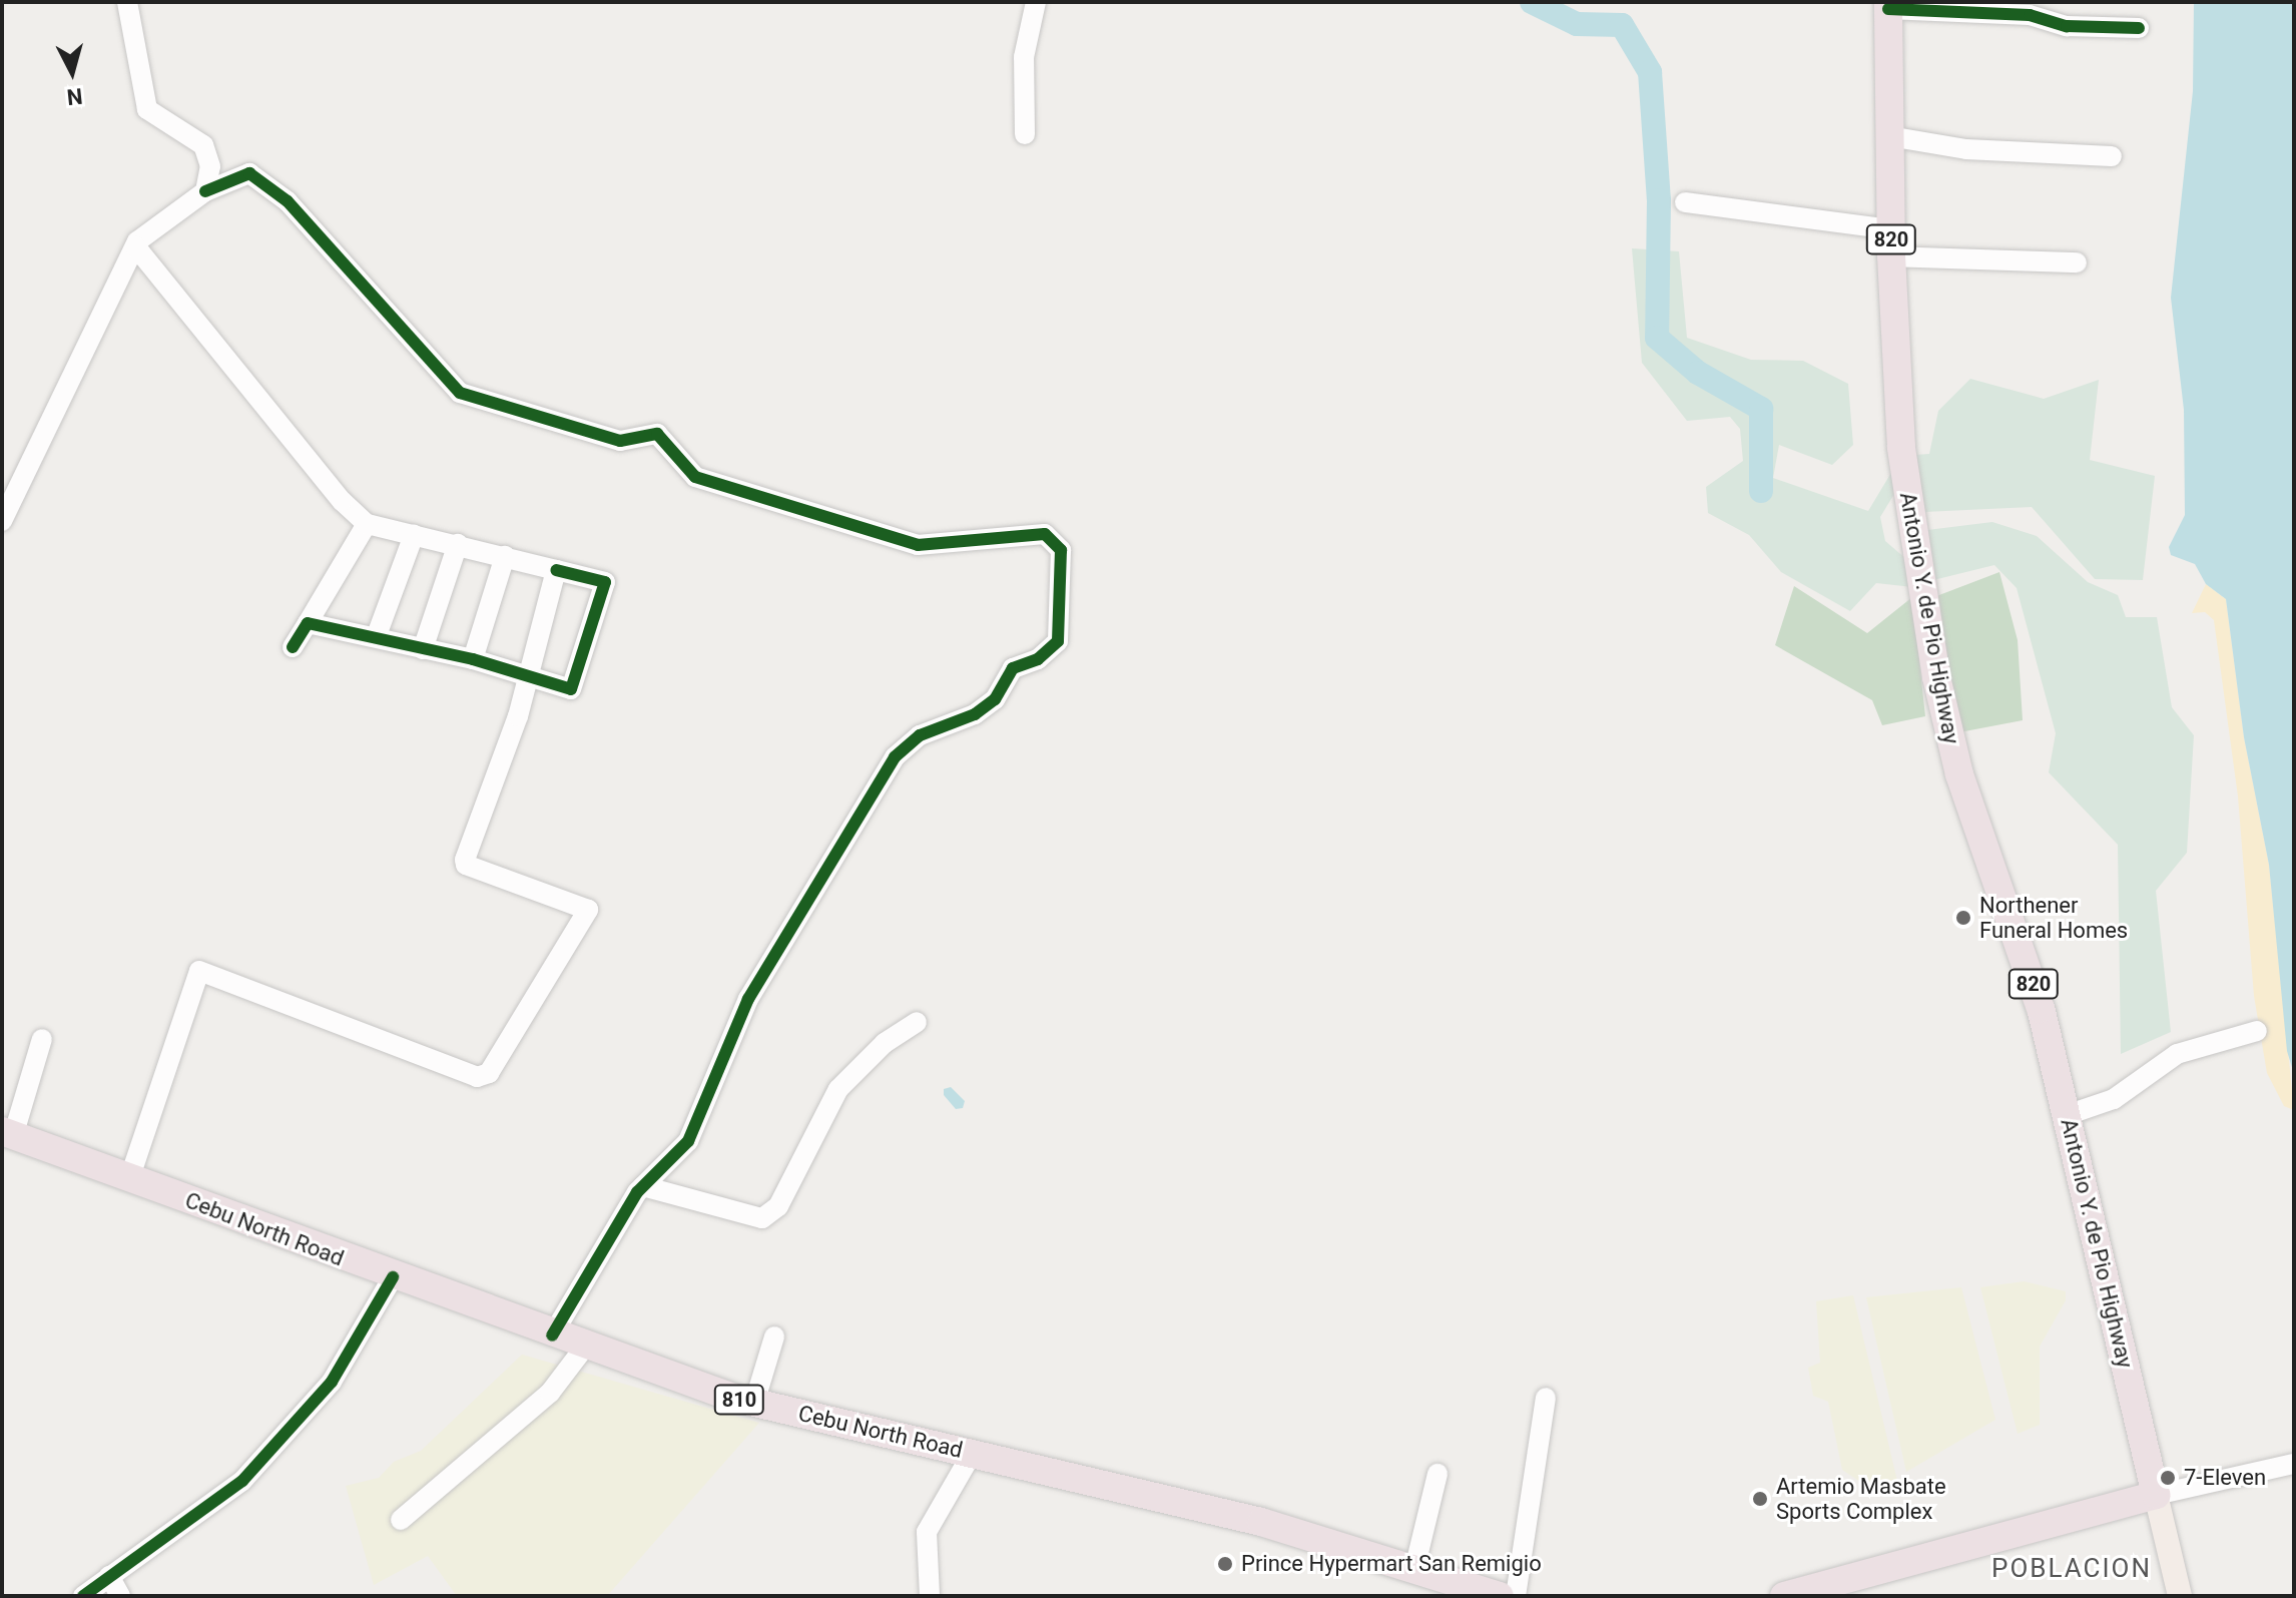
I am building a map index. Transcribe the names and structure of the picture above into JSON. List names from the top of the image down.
{
  "streets": {
    "highway": [
      "820",
      "Antonio Y. de Pio Highway",
      "Cebu North Road",
      "810"
    ]
  },
  "districts": ["POBLACION"],
  "places": [
    "Northener Funeral Homes",
    "7-Eleven",
    "Artemio Masbate Sports Complex",
    "Prince Hypermart San Remigio"
  ],
  "north": "bottom"
}
